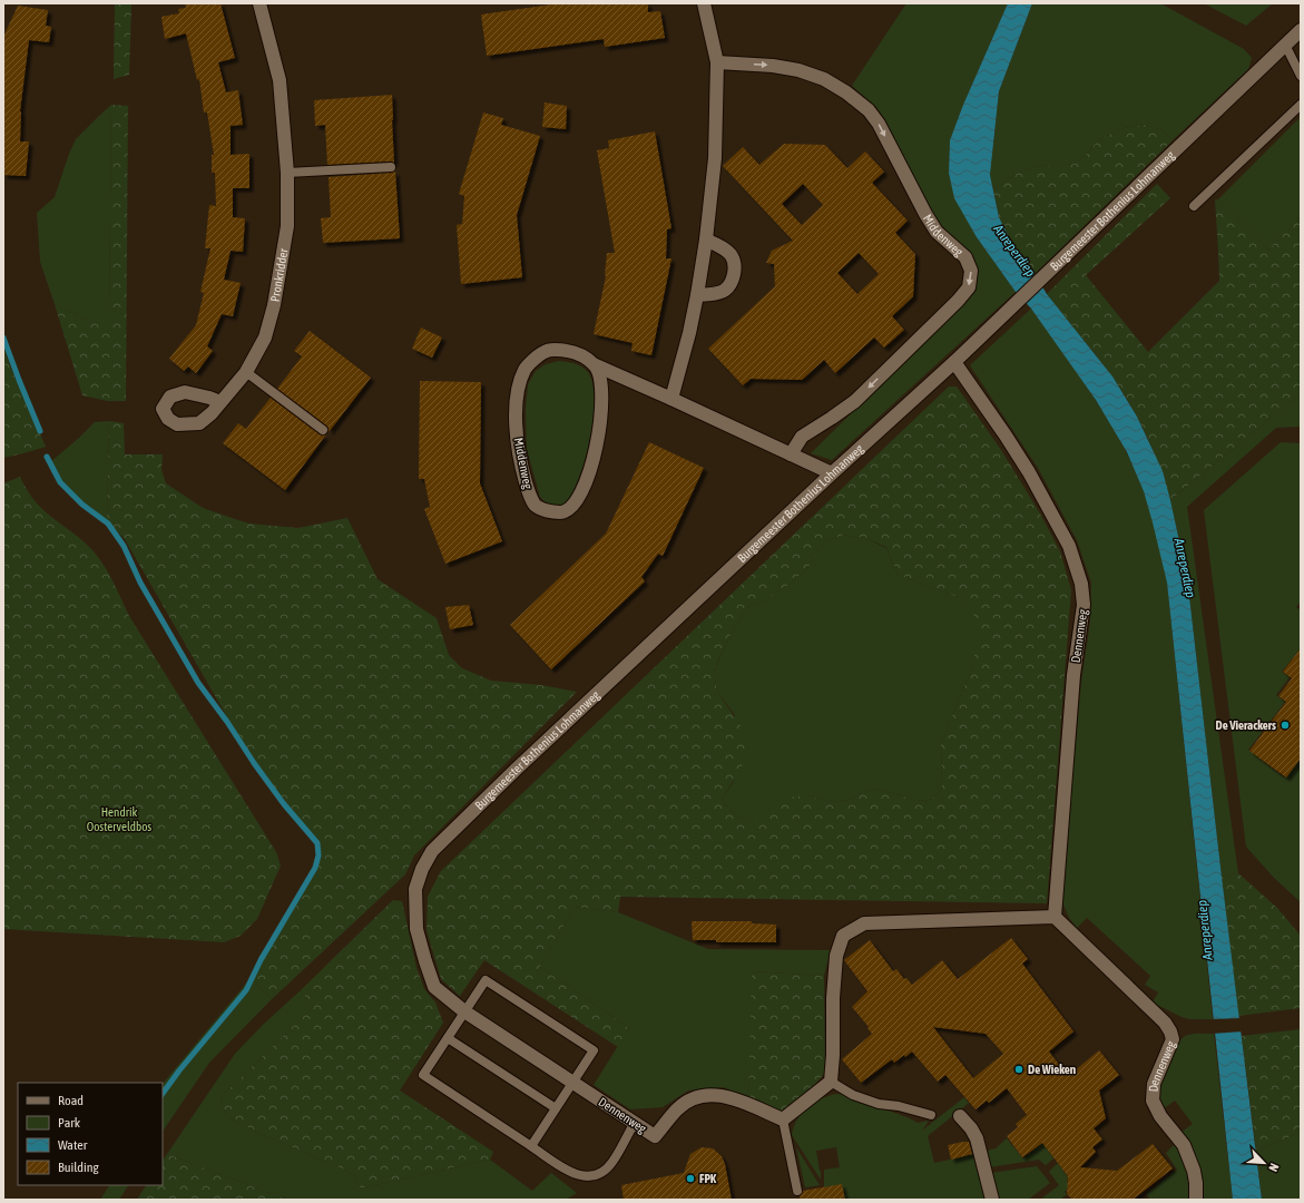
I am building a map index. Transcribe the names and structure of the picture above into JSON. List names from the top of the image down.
{
  "streets": {
    "street": [
      "Burgemeester Bothenius Lohmanweg",
      "Middenweg",
      "Pronkridder",
      "Dennenweg"
    ]
  },
  "crossings": [
    ["Burgemeester Bothenius Lohmanweg", "Middenweg"],
    ["Burgemeester Bothenius Lohmanweg", "Dennenweg"]
  ],
  "water": ["Anreperdiep"],
  "parks": ["Hendrik Oosterveldbos"],
  "places": ["De Vierackers", "De Wieken", "FPK"],
  "legend": [
    "Road",
    "Park",
    "Water",
    "Building"
  ],
  "north": "bottom right"
}
